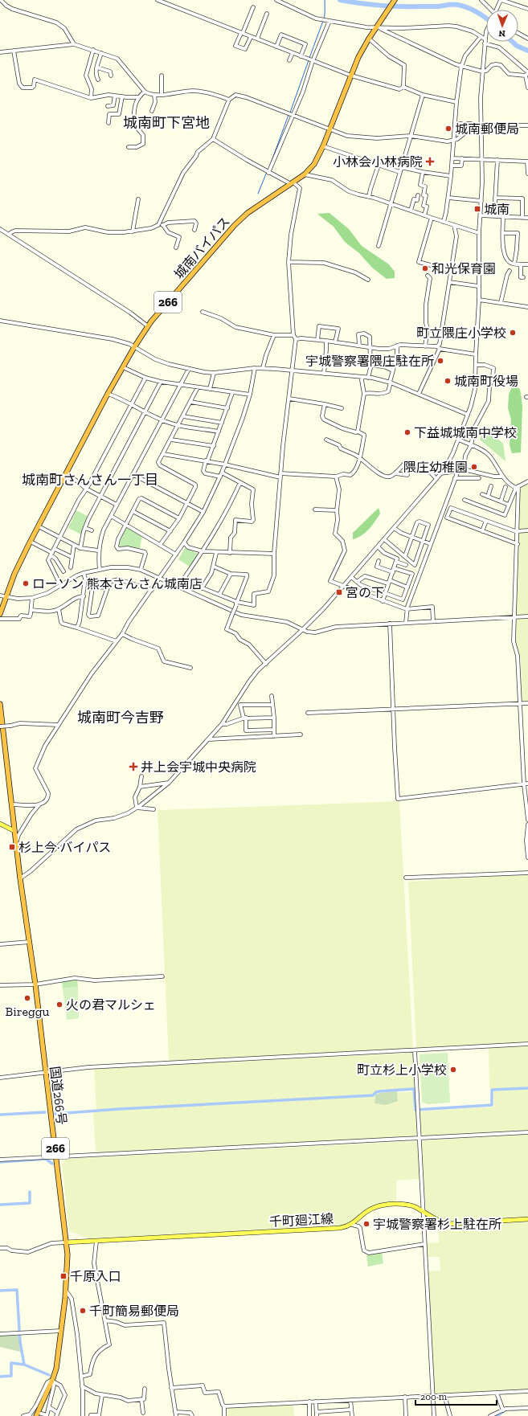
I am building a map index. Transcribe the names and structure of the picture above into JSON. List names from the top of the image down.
{
  "streets": {
    "highway": ["城南バイパス", "266", "国道266号"],
    "main road": ["千町廻江線"]
  },
  "crossings": [
    ["266", "国道266号"],
    ["国道266号", "千町廻江線"]
  ],
  "districts": ["城南町下宮地", "城南町さんさん一丁目", "城南町今吉野"],
  "places": {
    "other": [
      "城南郵便局",
      "和光保育園",
      "町立隈庄小学校",
      "宇城警察署隈庄駐在所",
      "城南町役場",
      "下益城城南中学校",
      "隈庄幼稚園",
      "ローソン 熊本さんさん城南店",
      "Bireggu",
      "火の君マルシェ",
      "町立杉上小学校",
      "宇城警察署杉上駐在所",
      "千町簡易郵便局"
    ],
    "health": ["小林会小林病院", "井上会宇城中央病院"],
    "transit": [
      "城南",
      "宮の下",
      "杉上今·バイパス",
      "千原入口"
    ]
  },
  "scale_bar": "200 m",
  "north": "bottom"
}
